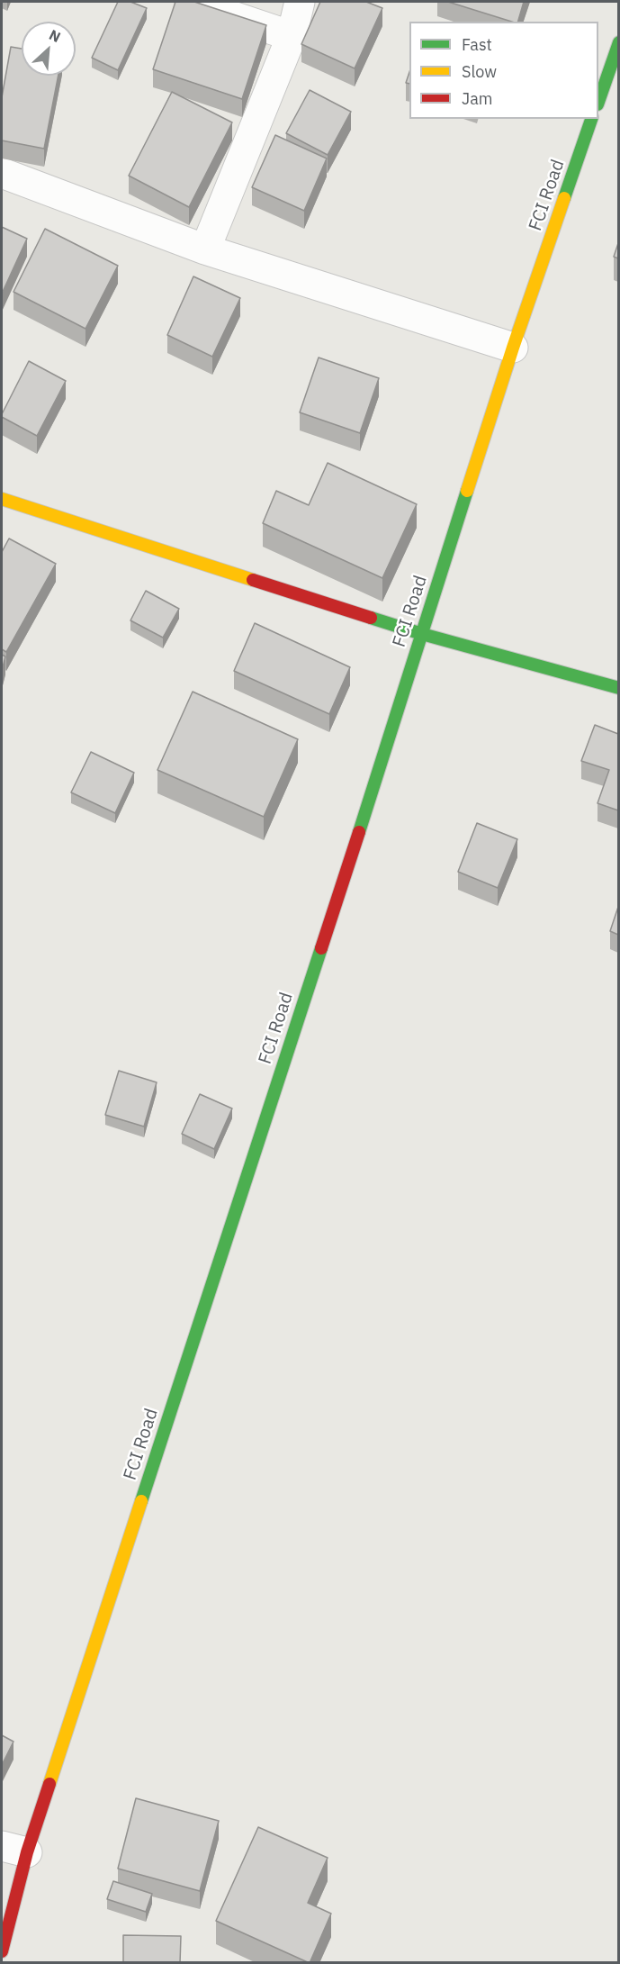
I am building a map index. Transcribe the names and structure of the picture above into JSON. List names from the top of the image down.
{
  "streets": {
    "street": ["FCI Road"]
  },
  "legend": ["Fast", "Slow", "Jam"],
  "north": "top right"
}
